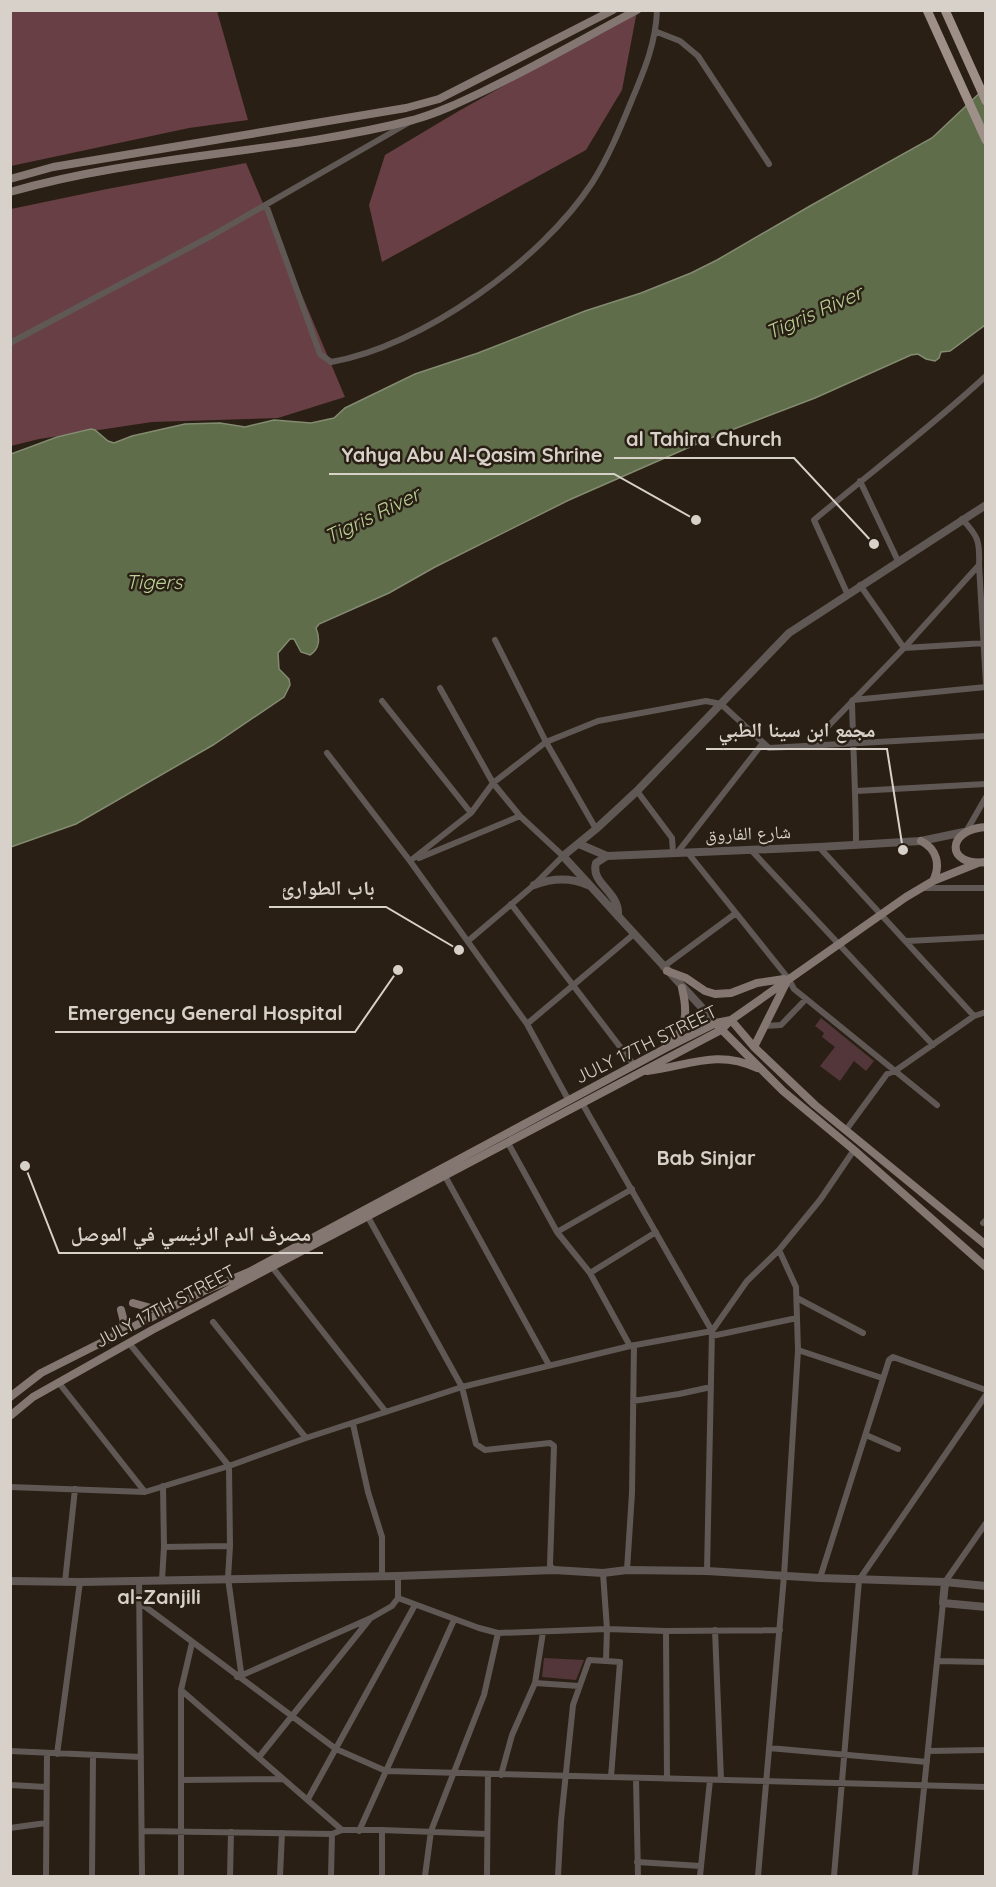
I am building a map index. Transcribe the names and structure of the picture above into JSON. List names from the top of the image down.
{
  "streets": {
    "main road": ["شارع الفاروق", "JULY 17TH STREET"]
  },
  "districts": ["Bab Sinjar", "al-Zanjili"],
  "water": ["Tigris River", "Tigers"],
  "places": [
    "Yahya Abu Al-Qasim Shrine",
    "al Tahira Church",
    "مجمع ابن سينا الطبي",
    "باب الطوارئ",
    "Emergency General Hospital",
    "مصرف الدم الرئيسي في الموصل"
  ]
}
